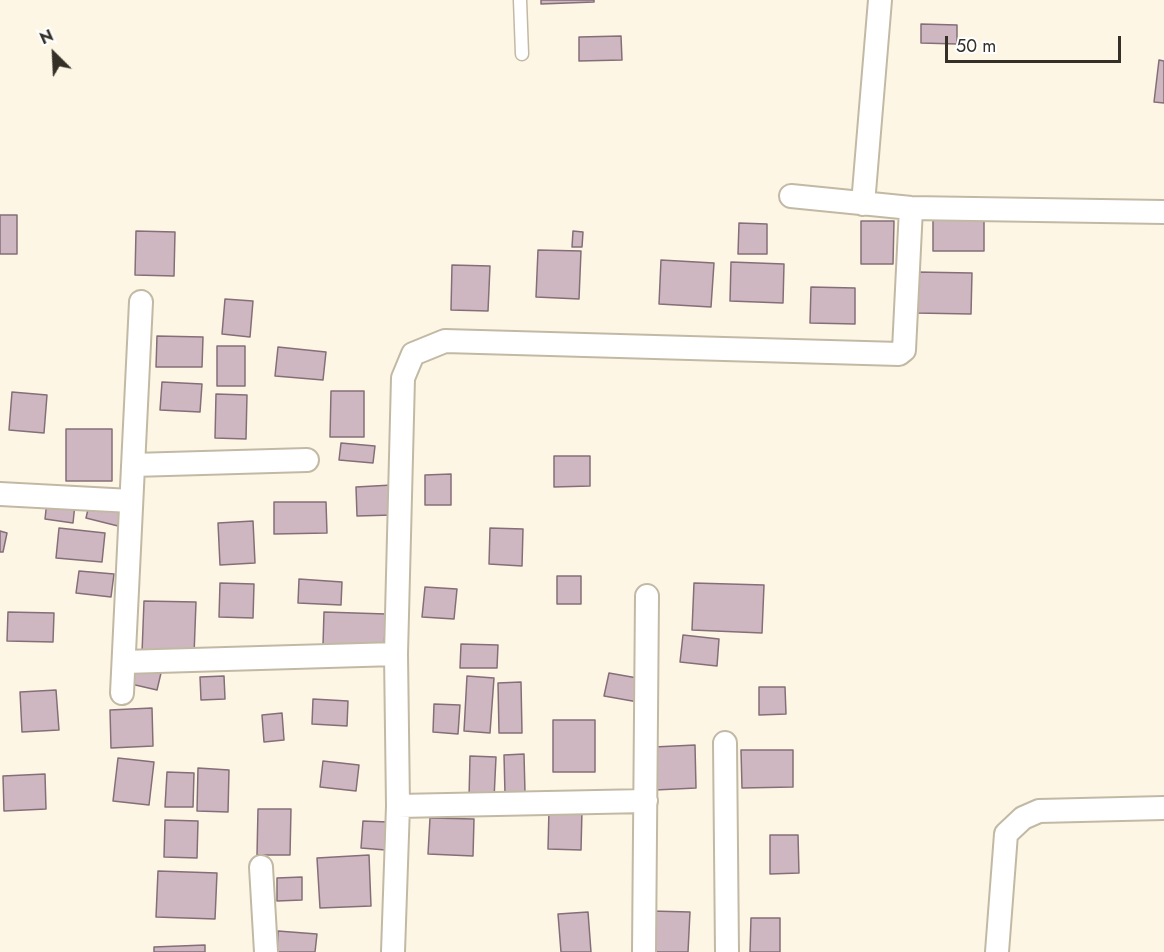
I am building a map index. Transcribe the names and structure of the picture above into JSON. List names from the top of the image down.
{
  "scale_bar": "50 m",
  "north": "top left"
}
